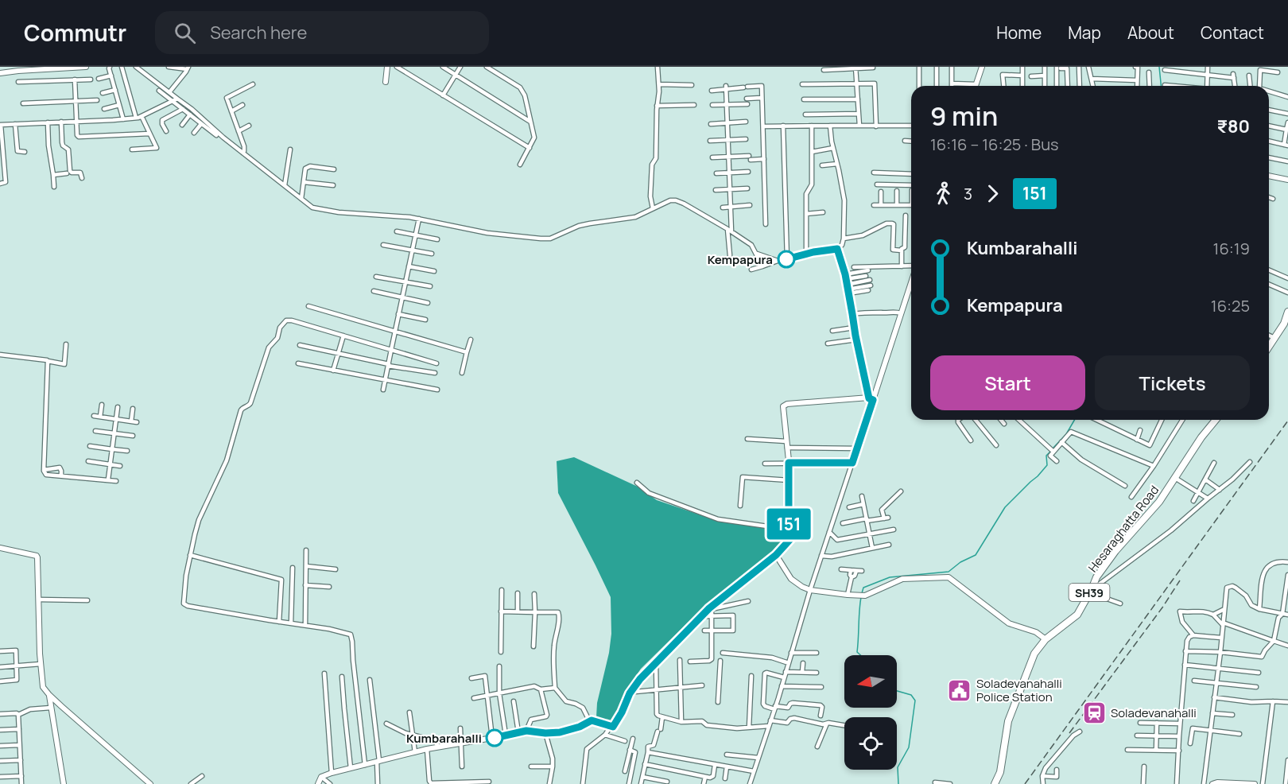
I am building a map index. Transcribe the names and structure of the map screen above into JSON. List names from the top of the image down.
{
  "streets": {
    "main road": ["Hesaraghatta Road", "SH39"]
  },
  "places": {
    "other": ["Kempapura", "Kumbarahalli"],
    "public building": ["Soladevanahalli Police Station"],
    "station": ["Soladevanahalli"]
  },
  "lines": ["bus line 151"],
  "north": "left",
  "page": {
    "header": "Commutr",
    "search": "Search here",
    "nav": [
      "Home",
      "Map",
      "About",
      "Contact"
    ],
    "on_map": "151",
    "heading": ["9 min", "16:16 – 16:25 · Bus", "₹80"],
    "legs": ["3", "151"],
    "list": [
      {
        "name": "Kumbarahalli",
        "value": "16:19"
      },
      {
        "name": "Kempapura",
        "value": "16:25"
      }
    ],
    "buttons": ["Start", "Tickets"]
  }
}
